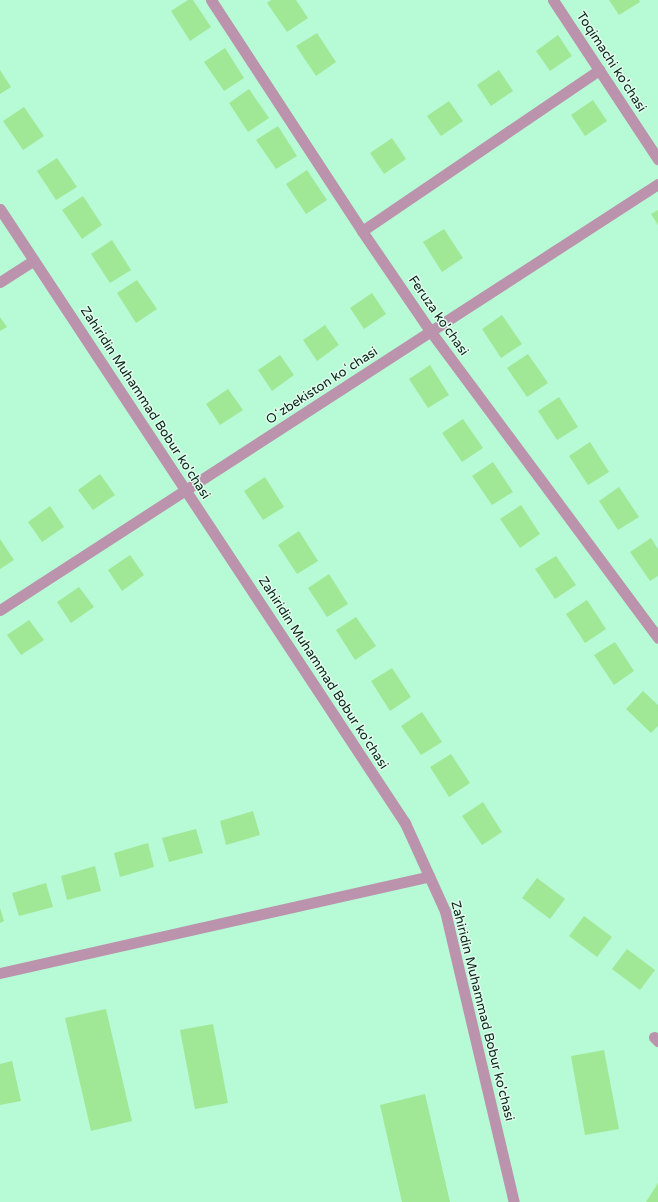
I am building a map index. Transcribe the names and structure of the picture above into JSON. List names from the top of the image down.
{
  "streets": {
    "street": [
      "Toqimachi ko'chasi",
      "Feruza ko'chasi",
      "Oʻzbekiston koʻchasi",
      "Zahiridin Muhammad Bobur ko'chasi"
    ]
  },
  "crossings": [
    ["Feruza ko'chasi", "Oʻzbekiston koʻchasi"],
    ["Oʻzbekiston koʻchasi", "Zahiridin Muhammad Bobur ko'chasi"]
  ]
}
